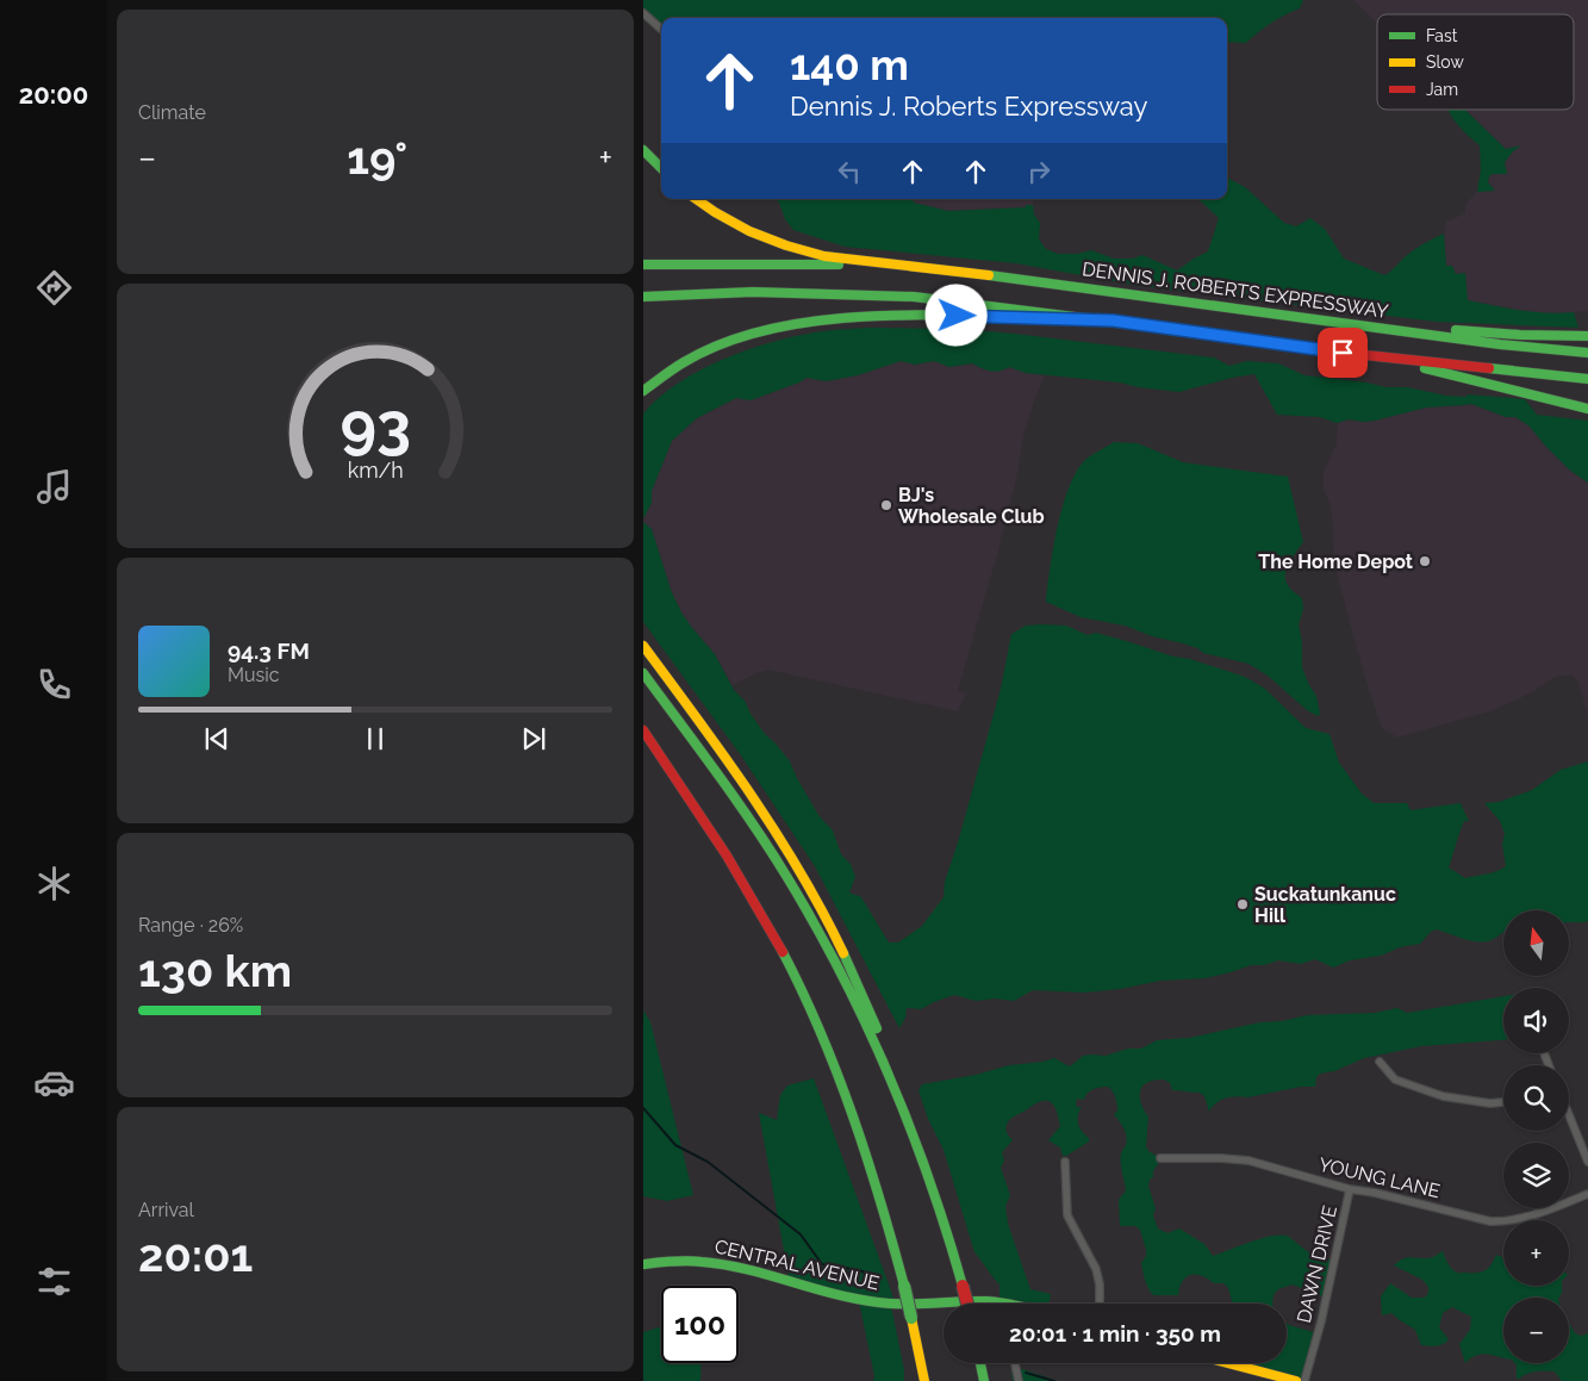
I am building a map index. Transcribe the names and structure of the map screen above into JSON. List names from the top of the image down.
{
  "streets": {
    "main road": ["DENNIS J. ROBERTS EXPRESSWAY", "CENTRAL AVENUE"],
    "street": ["YOUNG LANE", "DAWN DRIVE"]
  },
  "crossings": [
    ["YOUNG LANE", "DAWN DRIVE"]
  ],
  "places": ["BJ's Wholesale Club", "The Home Depot", "Suckatunkanuc Hill"],
  "legend": ["Fast", "Slow", "Jam"],
  "north": "top",
  "page": {
    "tabs": "20:00",
    "tile": [
      "Climate",
      ["Range · 26%", "130 km"],
      ["Arrival", "20:01"]
    ],
    "turn": ["140 m", "Dennis J. Roberts Expressway"],
    "heat": ["−", "19°", "+"],
    "song": ["94.3 FM", "Music"],
    "map_buttons": ["+", "−"],
    "limit": "100",
    "trip": "20:01 · 1 min · 350 m",
    "gauge": ["93", "km/h"]
  }
}
